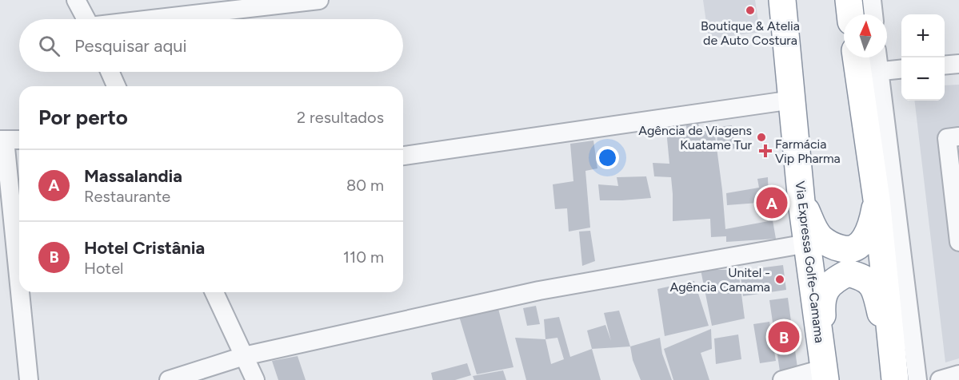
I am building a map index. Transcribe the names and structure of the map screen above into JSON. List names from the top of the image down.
{
  "streets": {
    "highway": ["Via Expressa Golfe-Camama"]
  },
  "places": {
    "other": ["Boutique & Atelia de Auto Costura", "Agência de Viagens Kuatame Tur", "Unitel - Agência Camama"],
    "health": ["Farmácia Vip Pharma"]
  },
  "north": "top",
  "page": {
    "map_buttons": ["+", "−"],
    "search": "Pesquisar aqui",
    "heading": ["Por perto", "2 resultados"],
    "list": [
      {
        "mark": "A",
        "name": "Massalandia",
        "note": "Restaurante",
        "value": "80 m"
      },
      {
        "mark": "B",
        "name": "Hotel Cristânia",
        "note": "Hotel",
        "value": "110 m"
      }
    ],
    "pins": ["A", "B"]
  }
}
